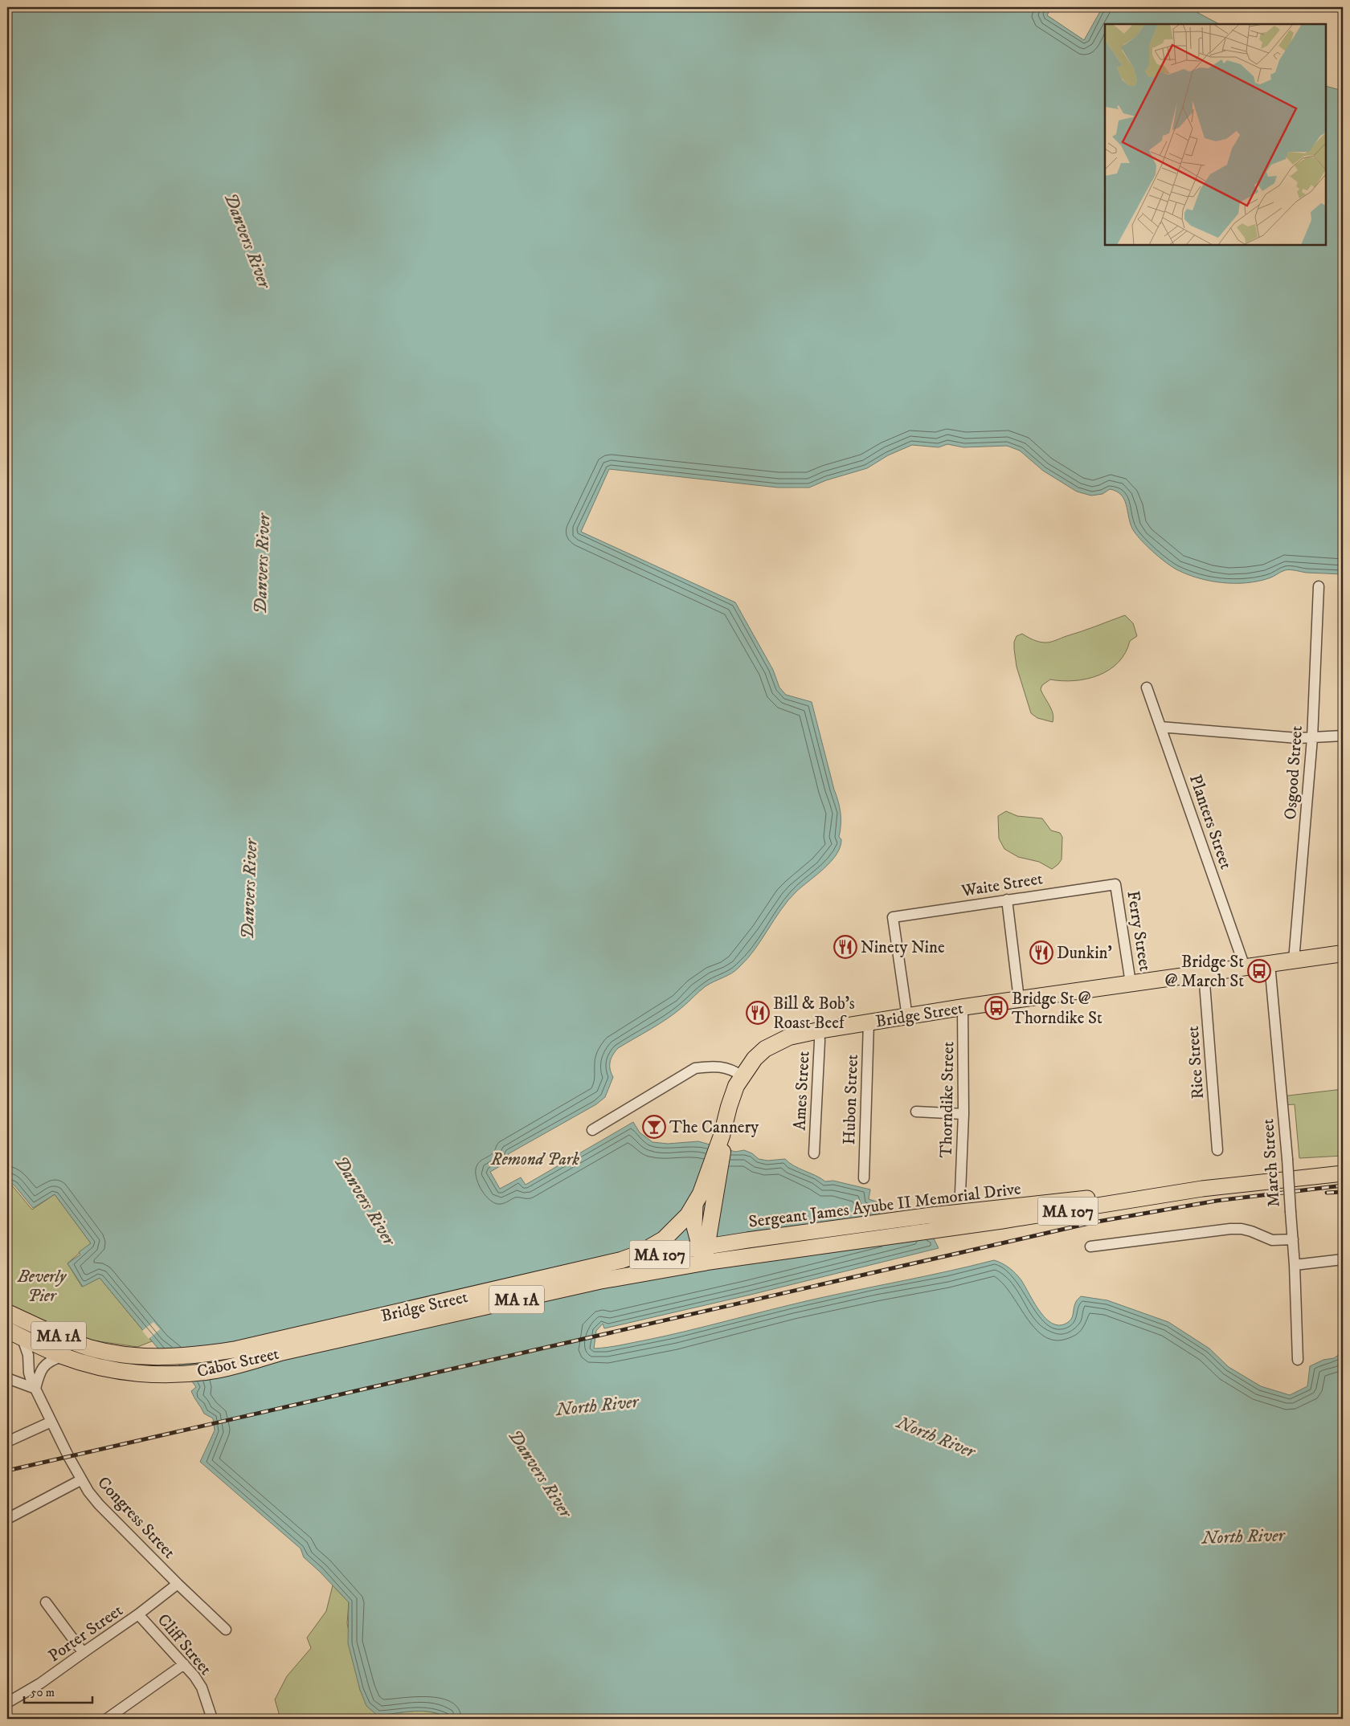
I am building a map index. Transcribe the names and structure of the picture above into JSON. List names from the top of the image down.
{
  "streets": {
    "highway": ["Bridge Street", "MA 1A", "Cabot Street"],
    "main road": ["Sergeant James Ayube II Memorial Drive", "MA 107"],
    "street": [
      "Osgood Street",
      "Planters Street",
      "Waite Street",
      "Ferry Street",
      "Rice Street",
      "Ames Street",
      "Hubon Street",
      "Thorndike Street",
      "March Street",
      "Congress Street",
      "Porter Street",
      "Cliff Street"
    ]
  },
  "crossings": [
    ["Osgood Street", "Bridge Street"],
    ["Planters Street", "Bridge Street"],
    ["Waite Street", "Ferry Street"],
    ["Waite Street", "Bridge Street"],
    ["Ferry Street", "Bridge Street"],
    ["Bridge Street", "Rice Street"],
    ["Bridge Street", "Ames Street"],
    ["Bridge Street", "Hubon Street"],
    ["Bridge Street", "Thorndike Street"],
    ["Bridge Street", "March Street"],
    ["Bridge Street", "Sergeant James Ayube II Memorial Drive"],
    ["Bridge Street", "Cabot Street"],
    ["Cabot Street", "Congress Street"],
    ["Congress Street", "Porter Street"],
    ["Porter Street", "Cliff Street"]
  ],
  "water": ["Danvers River", "North River"],
  "parks": ["Remond Park", "Beverly Pier"],
  "places": {
    "restaurant": ["Ninety Nine", "Dunkin'", "Bill & Bob's Roast Beef"],
    "bus stop": ["Bridge St @ March St", "Bridge St @ Thorndike St"],
    "bar": ["The Cannery"]
  },
  "scale_bar": "50 m"
}
